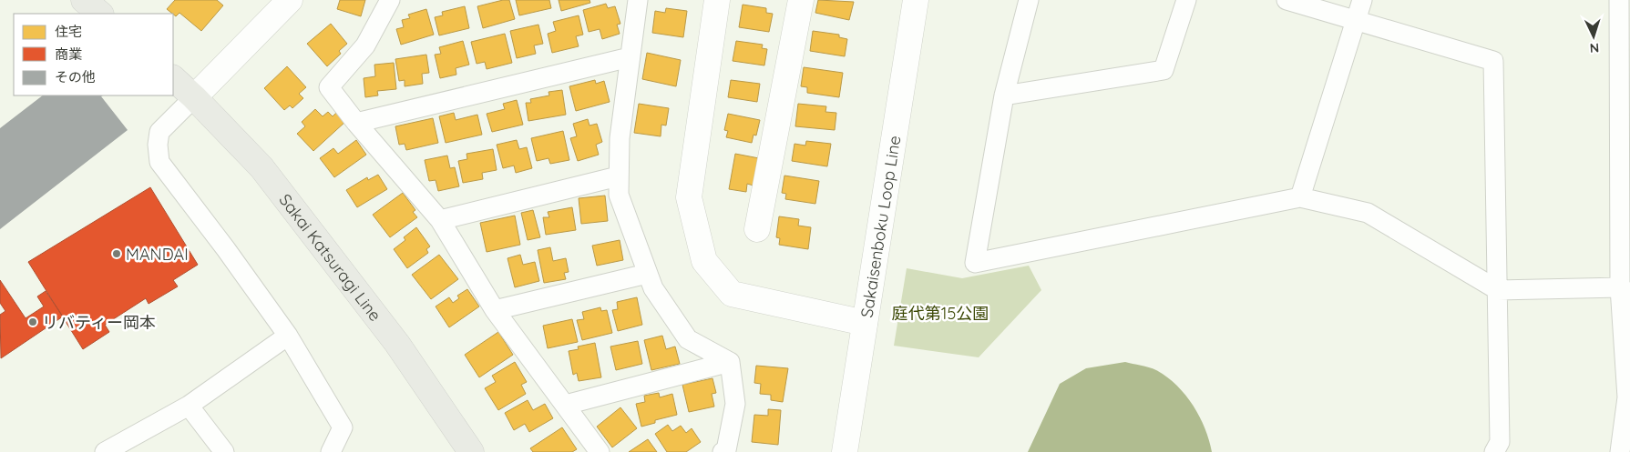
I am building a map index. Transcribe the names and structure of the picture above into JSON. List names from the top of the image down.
{
  "streets": {
    "main road": ["Sakai Katsuragi Line"],
    "street": ["Sakaisenboku Loop Line"]
  },
  "parks": ["庭代第15公園"],
  "places": ["MANDAI", "リバティー岡本"],
  "legend": ["住宅", "商業", "その他"],
  "north": "bottom"
}
